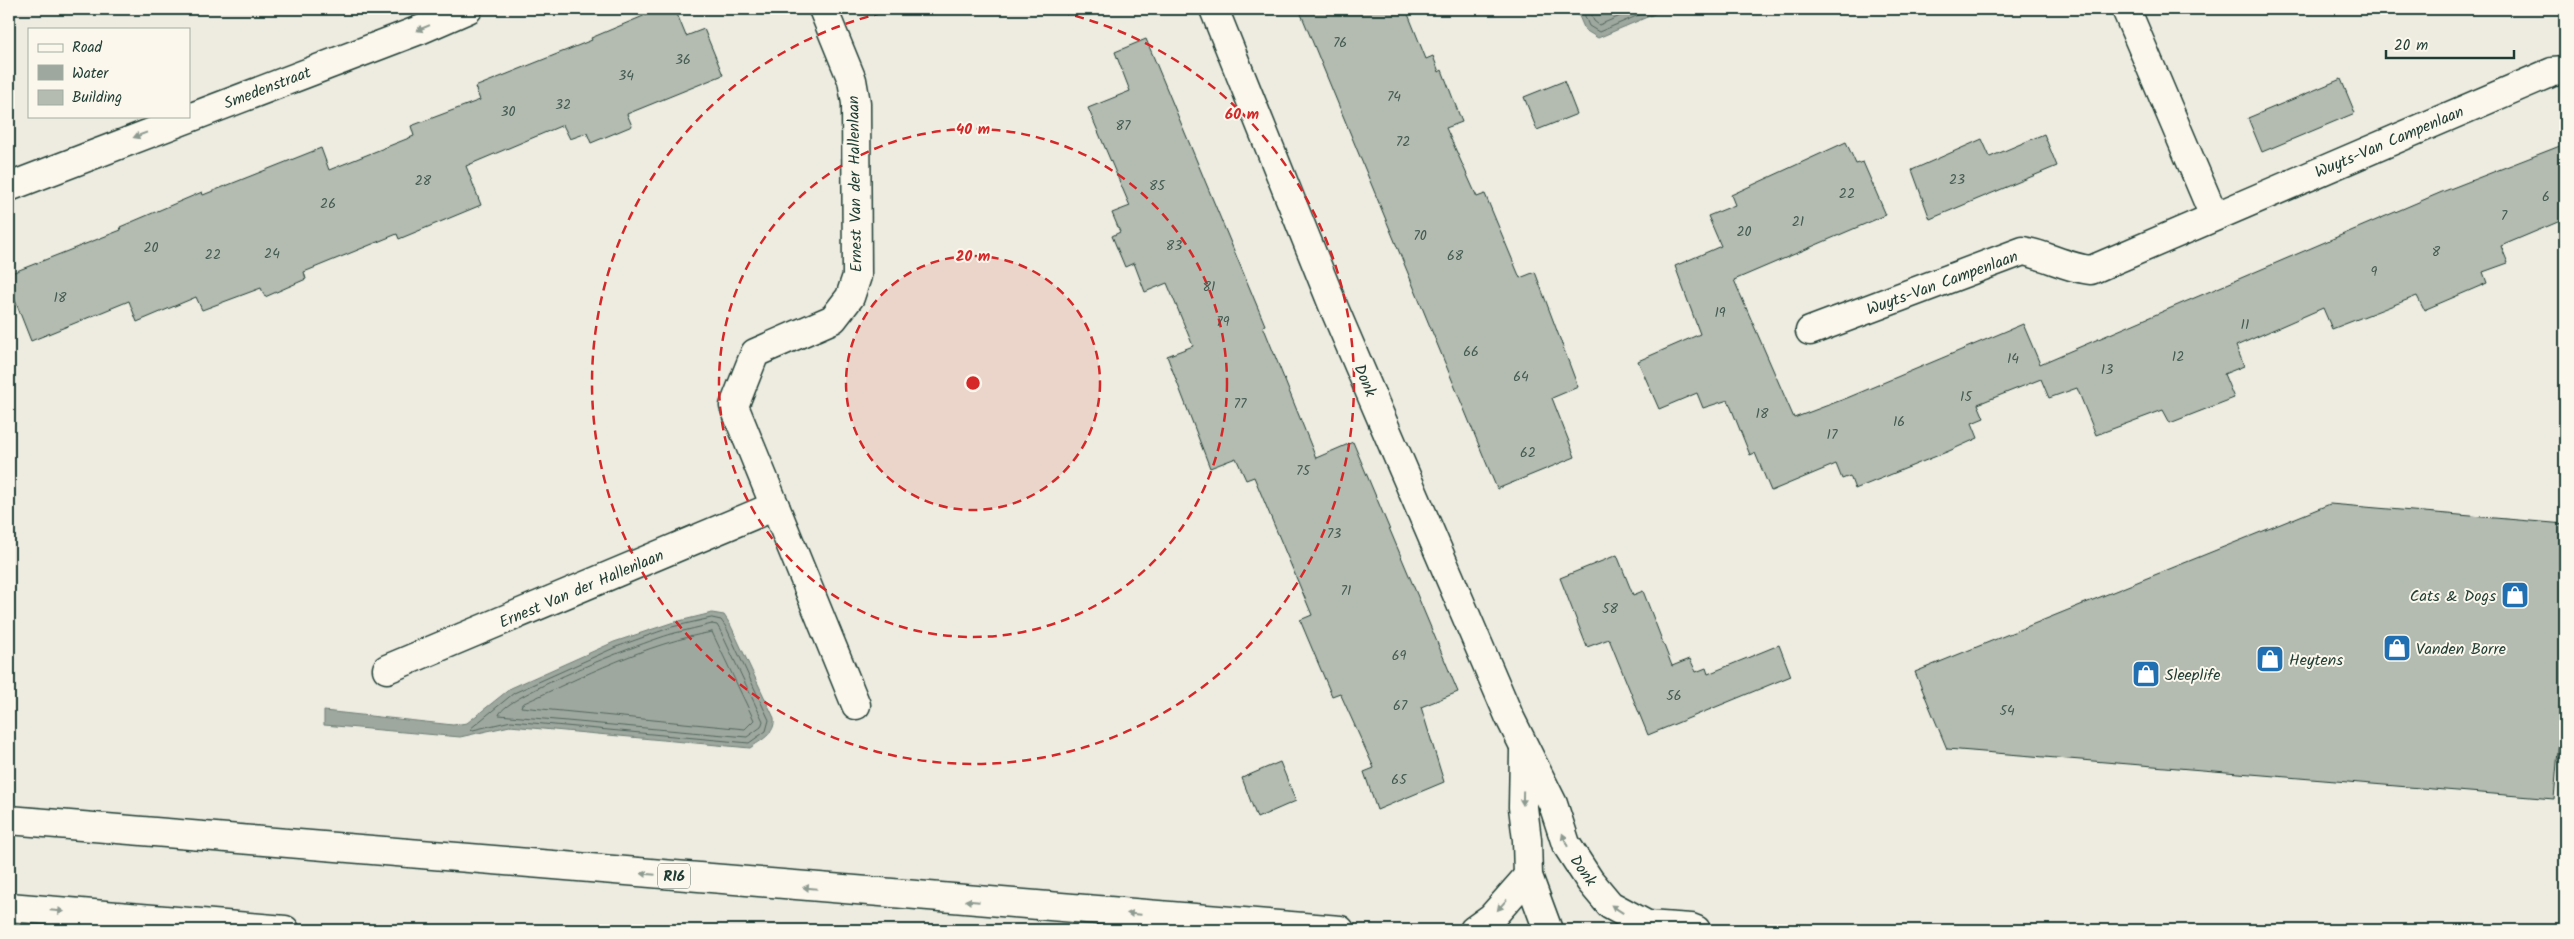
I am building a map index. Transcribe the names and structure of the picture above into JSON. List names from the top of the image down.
{
  "streets": {
    "main road": [
      "Smedenstraat",
      "Wuyts-Van Campenlaan",
      "Ernest Van der Hallenlaan",
      "Donk",
      "R16"
    ]
  },
  "one_way": ["Smedenstraat"],
  "places": {
    "shop": [
      "Cats & Dogs",
      "Vanden Borre",
      "Heytens",
      "Sleeplife"
    ]
  },
  "house_numbers": [
    "76",
    "36",
    "34",
    "74",
    "32",
    "30",
    "87",
    "72",
    "23",
    "28",
    "85",
    "22",
    "6",
    "26",
    "7",
    "21",
    "20",
    "70",
    "83",
    "20",
    "8",
    "24",
    "22",
    "68",
    "9",
    "81",
    "18",
    "19",
    "79",
    "11",
    "66",
    "12",
    "14",
    "13",
    "64",
    "15",
    "77",
    "18",
    "16",
    "17",
    "62",
    "75",
    "73",
    "71",
    "58",
    "69",
    "56",
    "67",
    "54",
    "65"
  ],
  "legend": ["Road", "Water", "Building"],
  "scale_bar": "20 m",
  "rings": ["60 m", "40 m", "20 m"]
}
